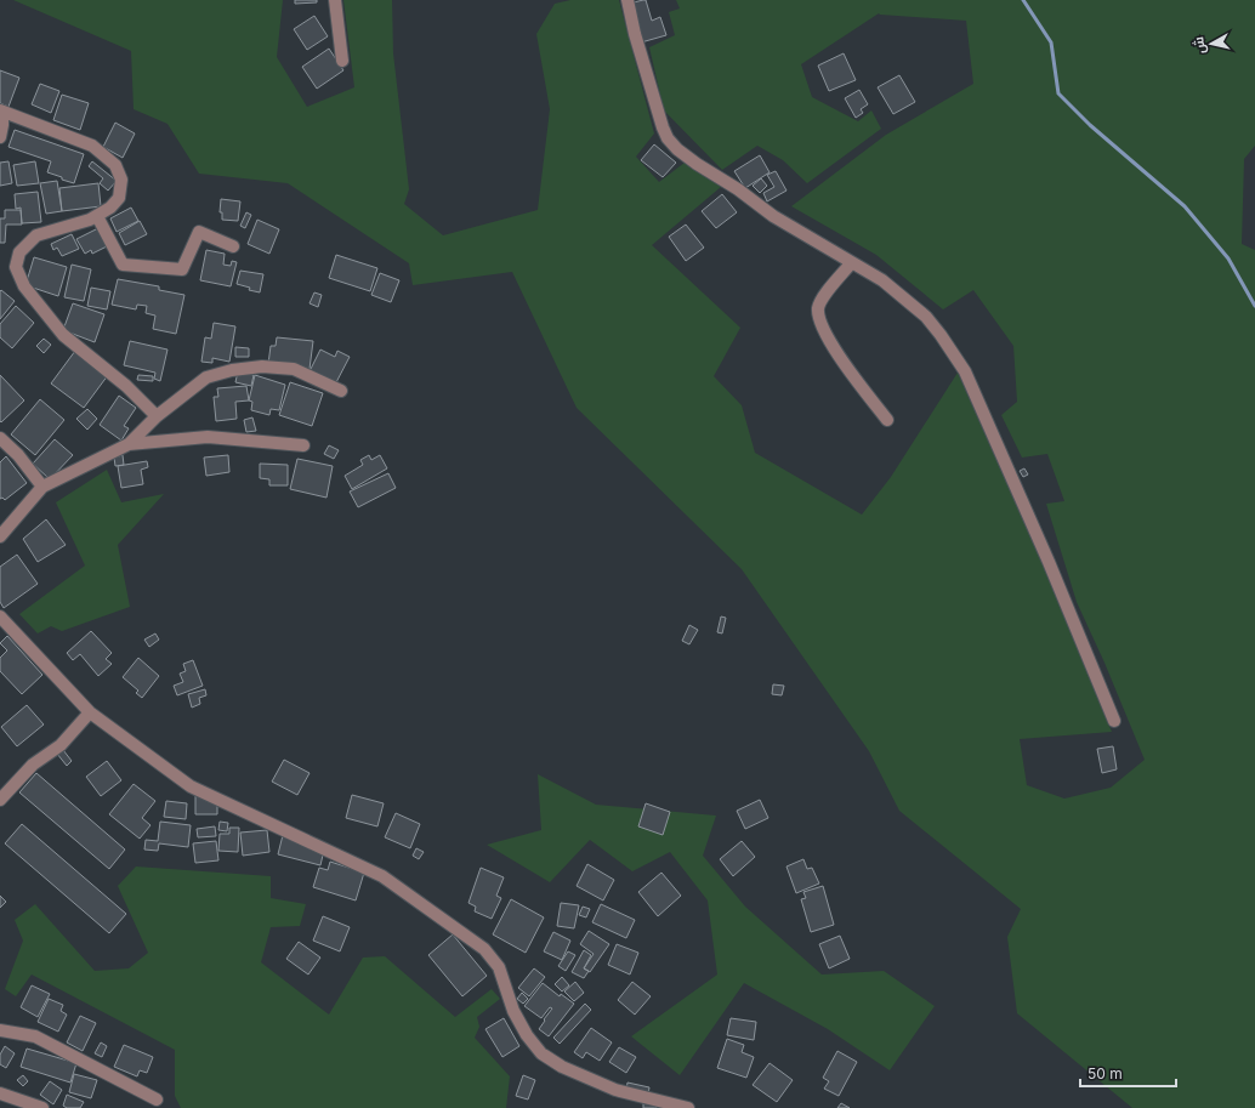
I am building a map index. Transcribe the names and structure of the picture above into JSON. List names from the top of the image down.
{
  "scale_bar": "50 m",
  "north": "left"
}
